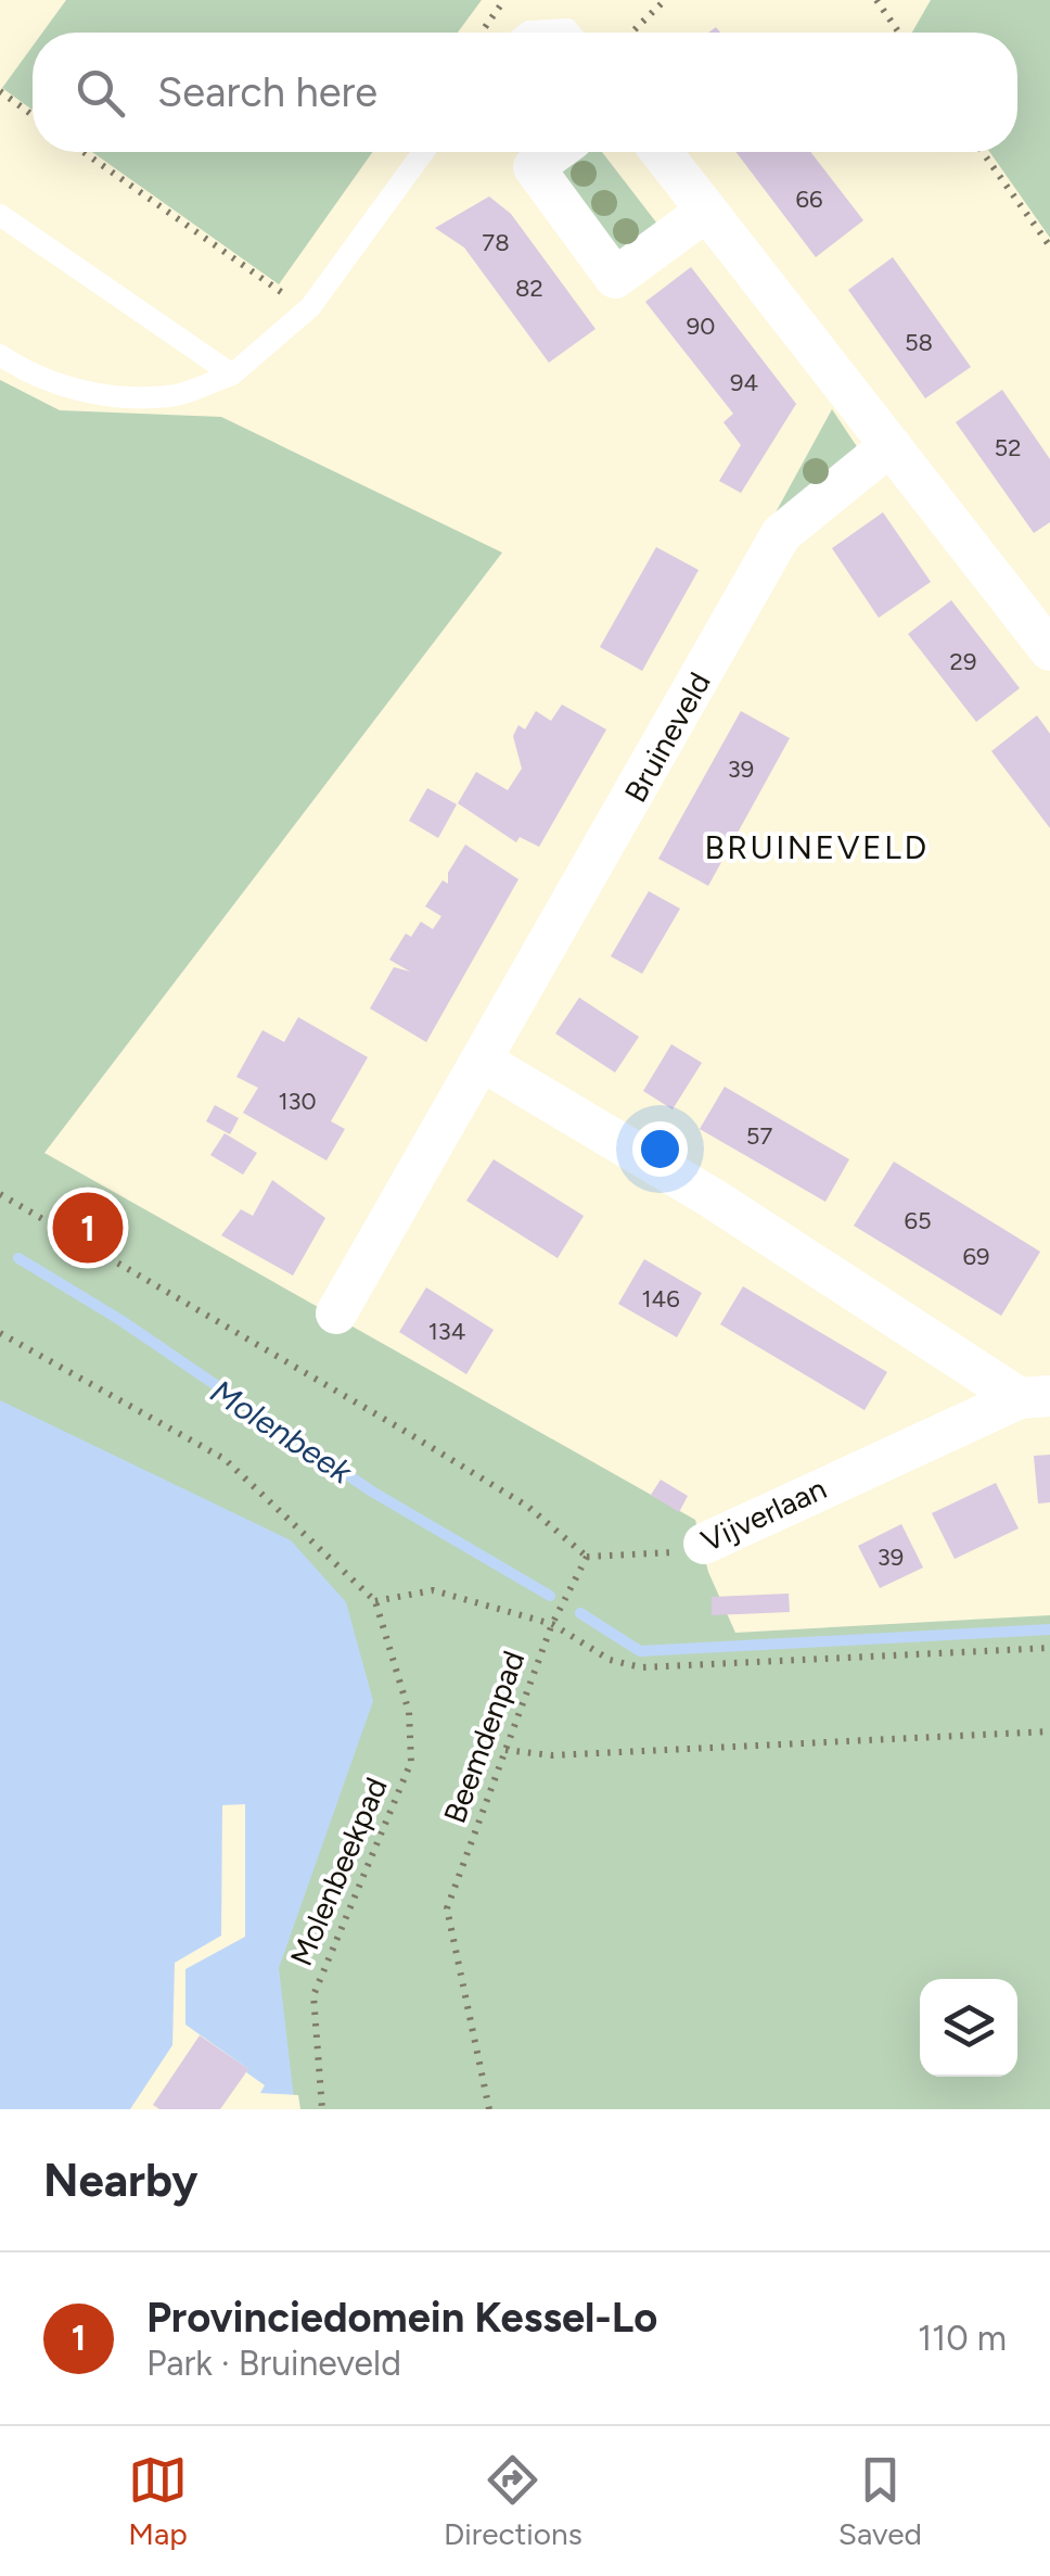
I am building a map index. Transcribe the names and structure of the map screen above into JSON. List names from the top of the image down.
{
  "streets": {
    "street": ["Bruineveld", "Vijverlaan"],
    "path": ["Beemdenpad", "Molenbeekpad"]
  },
  "districts": ["BRUINEVELD"],
  "water": ["Molenbeek"],
  "house_numbers": [
    "66",
    "78",
    "82",
    "90",
    "58",
    "94",
    "52",
    "29",
    "39",
    "130",
    "57",
    "65",
    "69",
    "146",
    "134",
    "39"
  ],
  "page": {
    "search": "Search here",
    "pins": "1",
    "heading": "Nearby",
    "list": [
      {
        "mark": "1",
        "name": "Provinciedomein Kessel-Lo",
        "note": "Park · Bruineveld",
        "value": "110 m"
      }
    ],
    "nav": ["Map", "Directions", "Saved"]
  }
}
